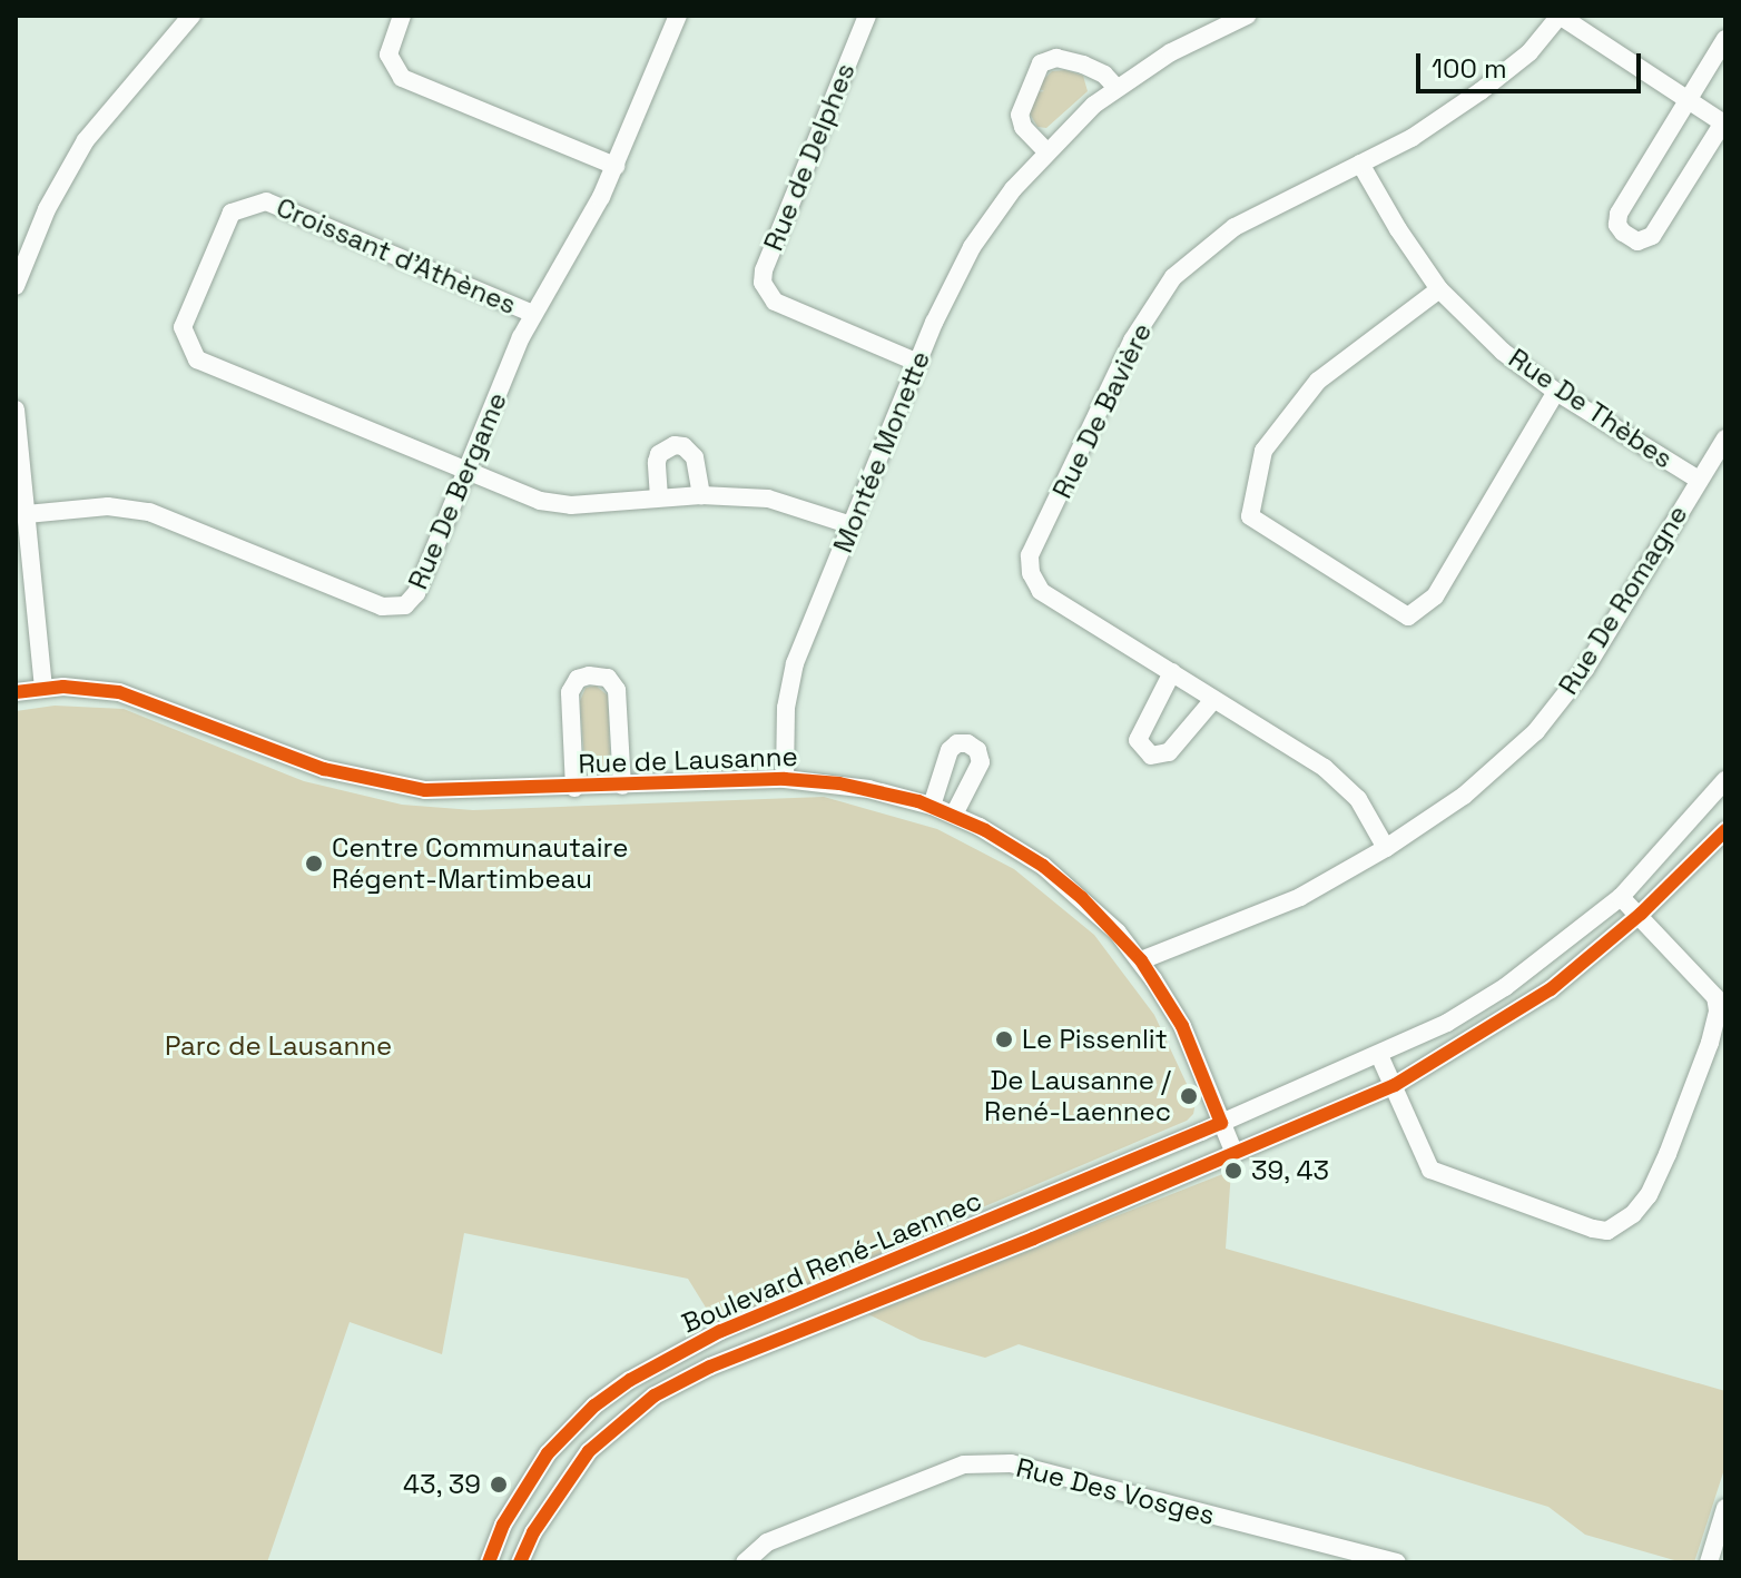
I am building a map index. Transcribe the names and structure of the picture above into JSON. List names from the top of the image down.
{
  "streets": {
    "street": [
      "Rue de Delphes",
      "Croissant d'Athènes",
      "Rue De Thèbes",
      "Rue De Bavière",
      "Montée Monette",
      "Rue De Bergame",
      "Rue De Romagne",
      "Rue de Lausanne",
      "Boulevard René-Laennec",
      "Rue Des Vosges"
    ]
  },
  "crossings": [
    ["Rue de Delphes", "Montée Monette"],
    ["Croissant d'Athènes", "Montée Monette"],
    ["Croissant d'Athènes", "Rue De Bergame"],
    ["Rue De Thèbes", "Rue De Bavière"],
    ["Rue De Thèbes", "Rue De Romagne"],
    ["Rue De Bavière", "Rue De Romagne"],
    ["Montée Monette", "Rue de Lausanne"],
    ["Rue De Romagne", "Rue de Lausanne"],
    ["Rue de Lausanne", "Boulevard René-Laennec"]
  ],
  "parks": ["Parc de Lausanne"],
  "places": [
    "Centre Communautaire Régent-Martimbeau",
    "Le Pissenlit",
    "De Lausanne / René-Laennec",
    "39, 43",
    "43, 39"
  ],
  "scale_bar": "100 m"
}
